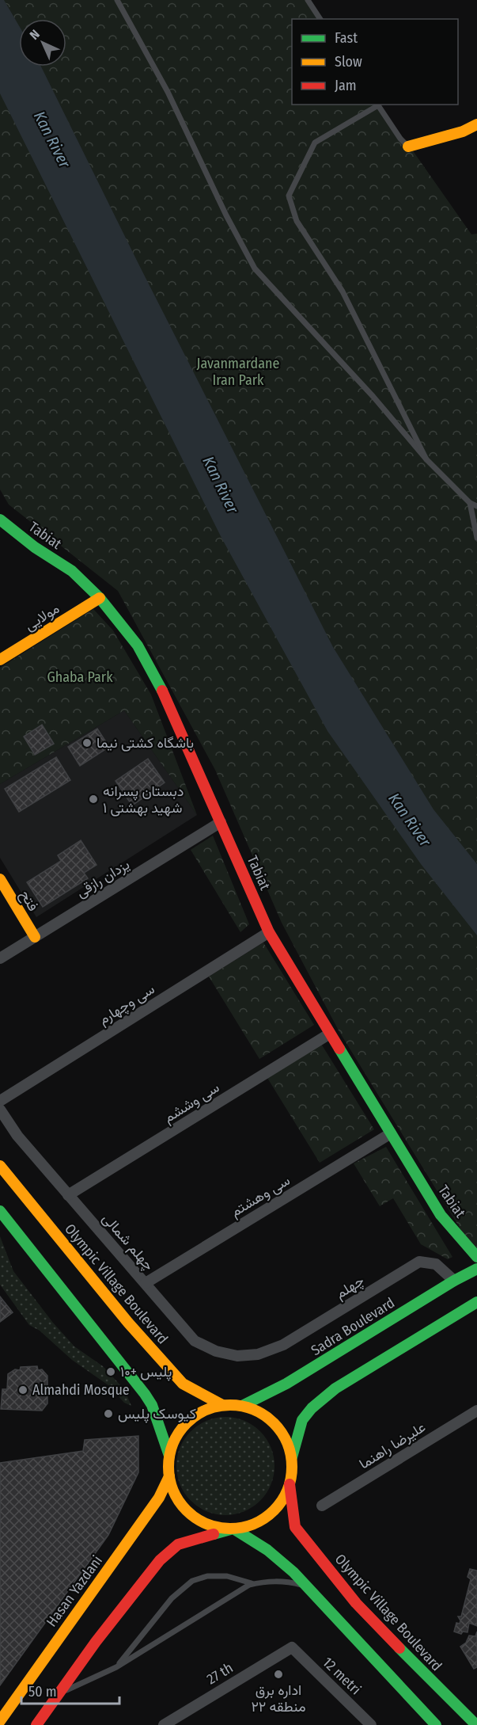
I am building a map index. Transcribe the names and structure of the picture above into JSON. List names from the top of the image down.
{
  "streets": {
    "main road": [
      "Tabiat",
      "مولایی",
      "فتح",
      "Olympic Village Boulevard",
      "Sadra Boulevard",
      "Hasan Yazdani"
    ],
    "street": [
      "یزدان رازقی",
      "سی وچهارم",
      "سی وششم",
      "سی وهشتم",
      "چهلم شمالی",
      "چهلم",
      "علیرضا راهنما",
      "27 th",
      "12 metri"
    ]
  },
  "crossings": [
    ["Tabiat", "مولایی"],
    ["Tabiat", "یزدان رازقی"],
    ["Tabiat", "سی وچهارم"],
    ["Tabiat", "سی وششم"],
    ["Tabiat", "سی وهشتم"],
    ["یزدان رازقی", "فتح"],
    ["سی وششم", "چهلم شمالی"],
    ["سی وهشتم", "چهلم شمالی"],
    ["چهلم شمالی", "چهلم"],
    ["Olympic Village Boulevard", "Sadra Boulevard"],
    ["Olympic Village Boulevard", "Hasan Yazdani"],
    ["چهلم", "Sadra Boulevard"],
    ["Sadra Boulevard", "Hasan Yazdani"],
    ["27 th", "12 metri"]
  ],
  "water": ["Kan River"],
  "parks": ["Javanmardane Iran Park", "Ghaba Park"],
  "places": [
    "باشگاه کشتی نیما",
    "دبستان پسرانه شهید بهشتی ۱",
    "پلیس +۱۰",
    "Almahdi Mosque",
    "کیوسک پلیس",
    "اداره برق منطقه ۲۲"
  ],
  "legend": ["Fast", "Slow", "Jam"],
  "scale_bar": "50 m",
  "north": "top left"
}
